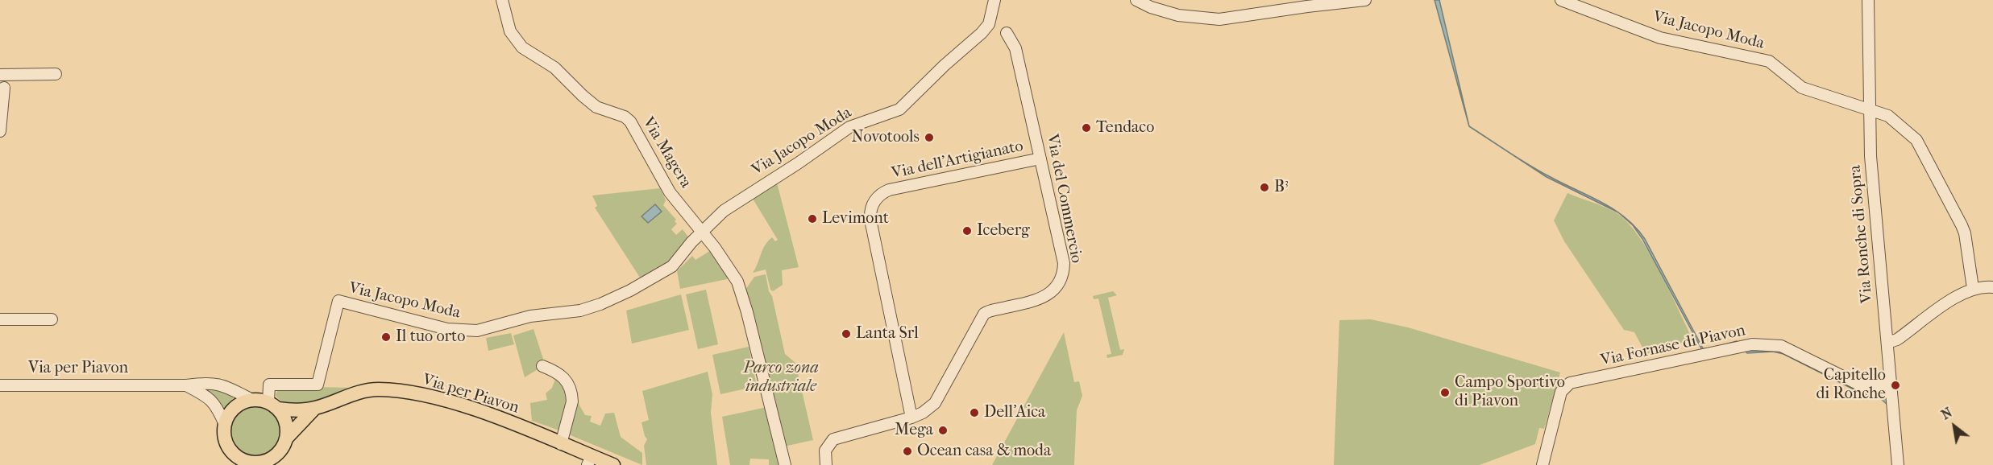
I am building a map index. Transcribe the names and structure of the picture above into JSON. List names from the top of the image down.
{
  "streets": {
    "main road": ["Via per Piavon"],
    "street": [
      "Via Jacopo Moda",
      "Via Magera",
      "Via dell'Artigianato",
      "Via del Commercio",
      "Via Ronche di Sopra",
      "Via Fornase di Piavon"
    ]
  },
  "crossings": [
    ["Via Jacopo Moda", "Via Magera"],
    ["Via Jacopo Moda", "Via Ronche di Sopra"],
    ["Via Jacopo Moda", "Via per Piavon"],
    ["Via dell'Artigianato", "Via del Commercio"],
    ["Via Ronche di Sopra", "Via Fornase di Piavon"]
  ],
  "parks": ["Parco zona industriale"],
  "places": [
    "Tendaco",
    "Novotools",
    "B³",
    "Levimont",
    "Iceberg",
    "Lanta Srl",
    "Il tuo orto",
    "Capitello di Ronche",
    "Campo Sportivo di Piavon",
    "Dell'Aica",
    "Mega",
    "Ocean casa & moda"
  ],
  "north": "top left"
}
